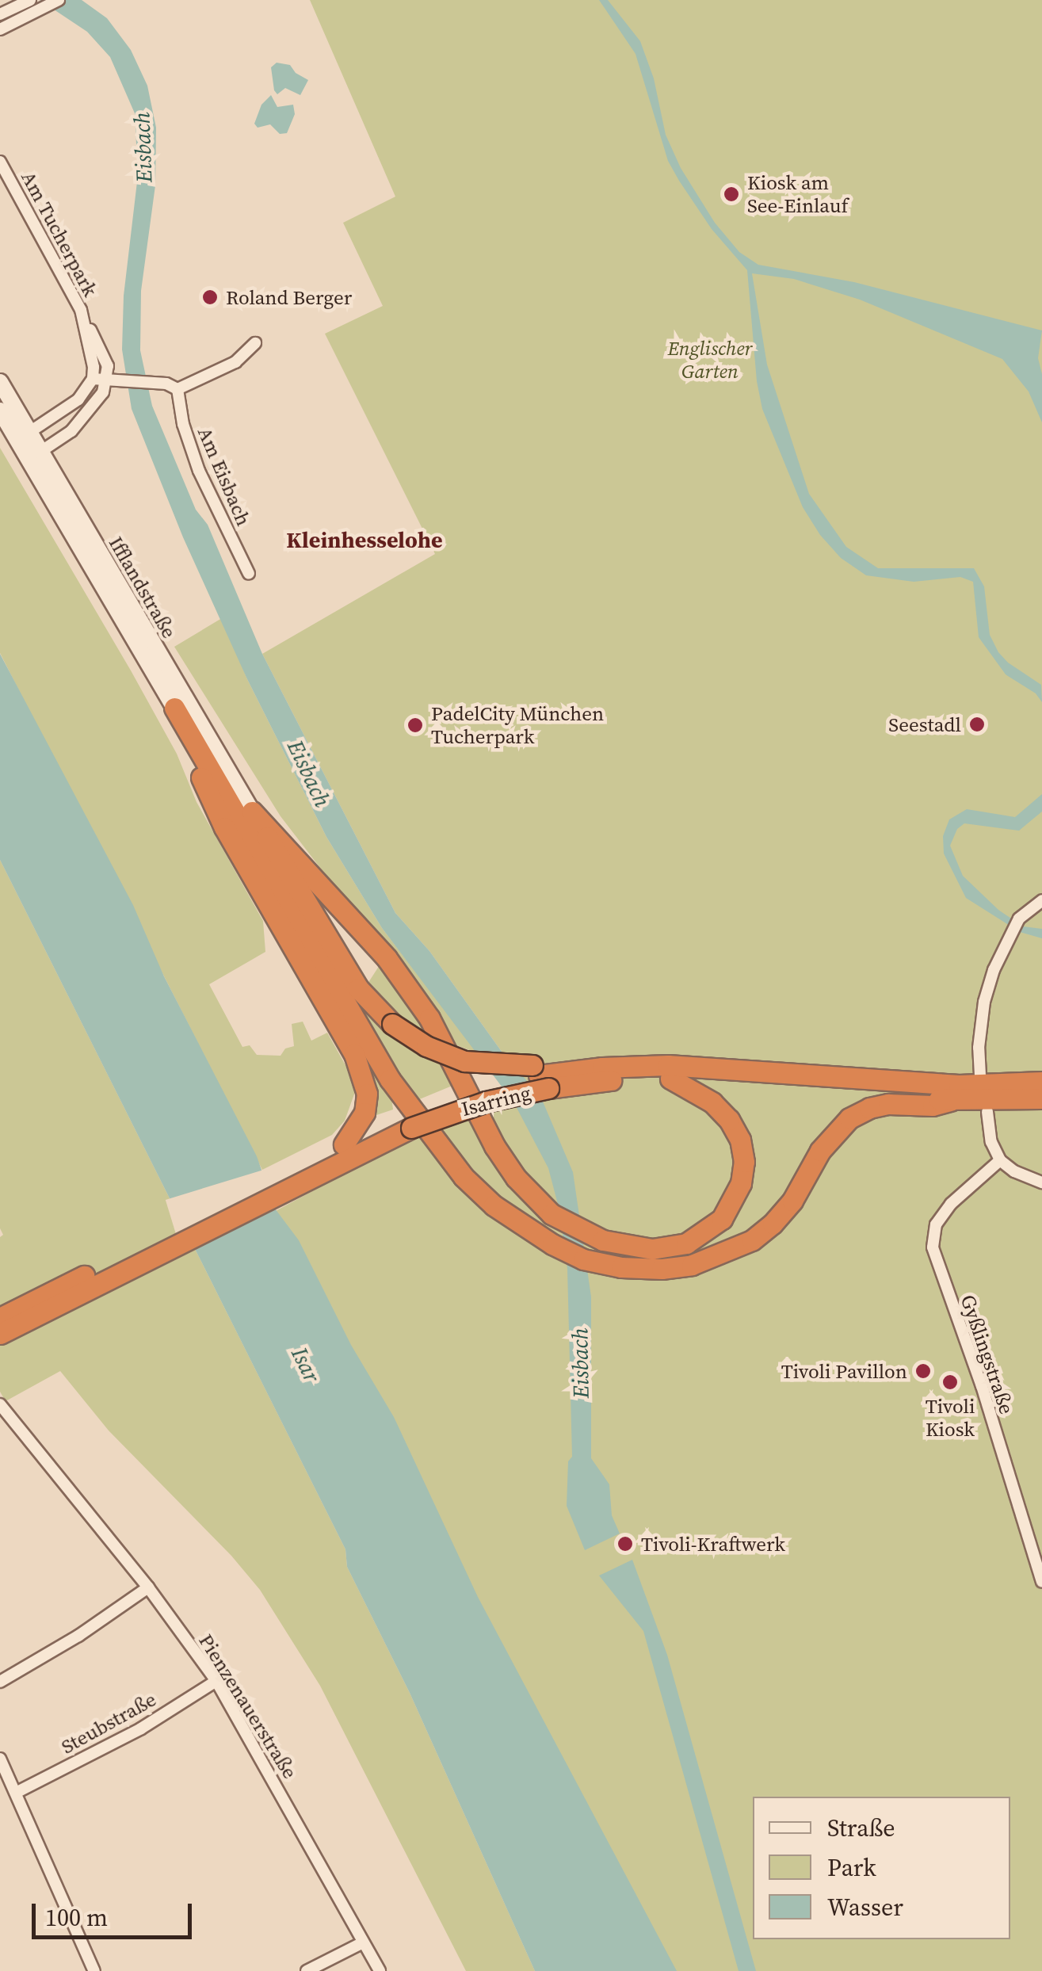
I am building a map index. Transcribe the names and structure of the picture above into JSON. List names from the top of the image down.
{
  "streets": {
    "highway": ["Isarring"],
    "main road": ["Ifflandstraße"],
    "street": [
      "Am Tucherpark",
      "Am Eisbach",
      "Gyßlingstraße",
      "Pienzenauerstraße",
      "Steubstraße"
    ]
  },
  "crossings": [
    ["Pienzenauerstraße", "Steubstraße"]
  ],
  "districts": ["Kleinhesselohe"],
  "water": ["Eisbach", "Isar"],
  "parks": ["Englischer Garten"],
  "places": [
    "Kiosk am See-Einlauf",
    "Roland Berger",
    "Seestadl",
    "PadelCity München Tucherpark",
    "Tivoli Pavillon",
    "Tivoli Kiosk",
    "Tivoli-Kraftwerk"
  ],
  "legend": ["Straße", "Park", "Wasser"],
  "scale_bar": "100 m"
}
